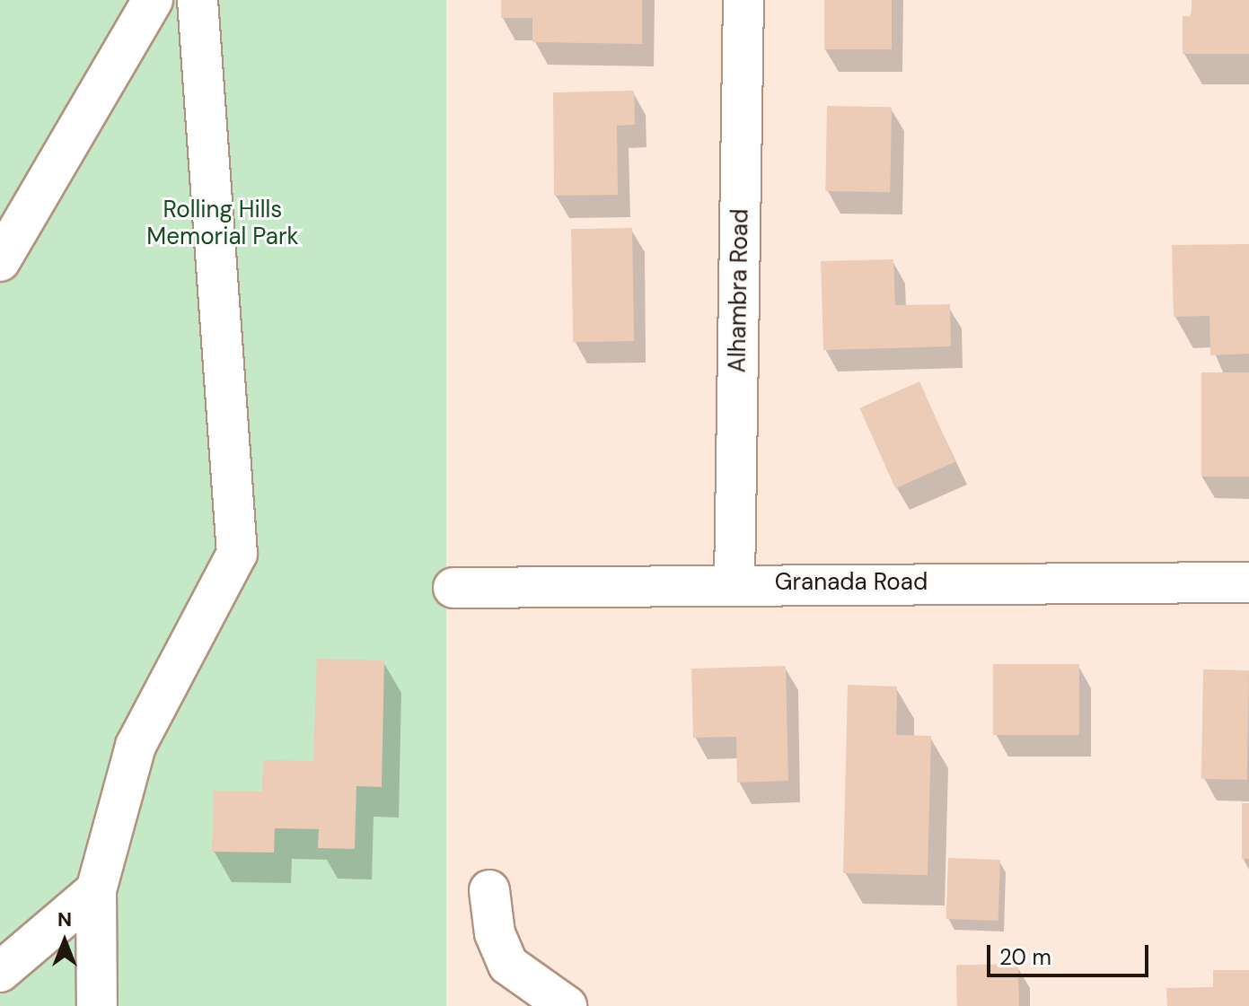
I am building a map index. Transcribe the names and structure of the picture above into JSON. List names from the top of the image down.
{
  "streets": {
    "street": ["Alhambra Road", "Granada Road"]
  },
  "crossings": [
    ["Alhambra Road", "Granada Road"]
  ],
  "parks": ["Rolling Hills Memorial Park"],
  "scale_bar": "20 m",
  "north": "top"
}
